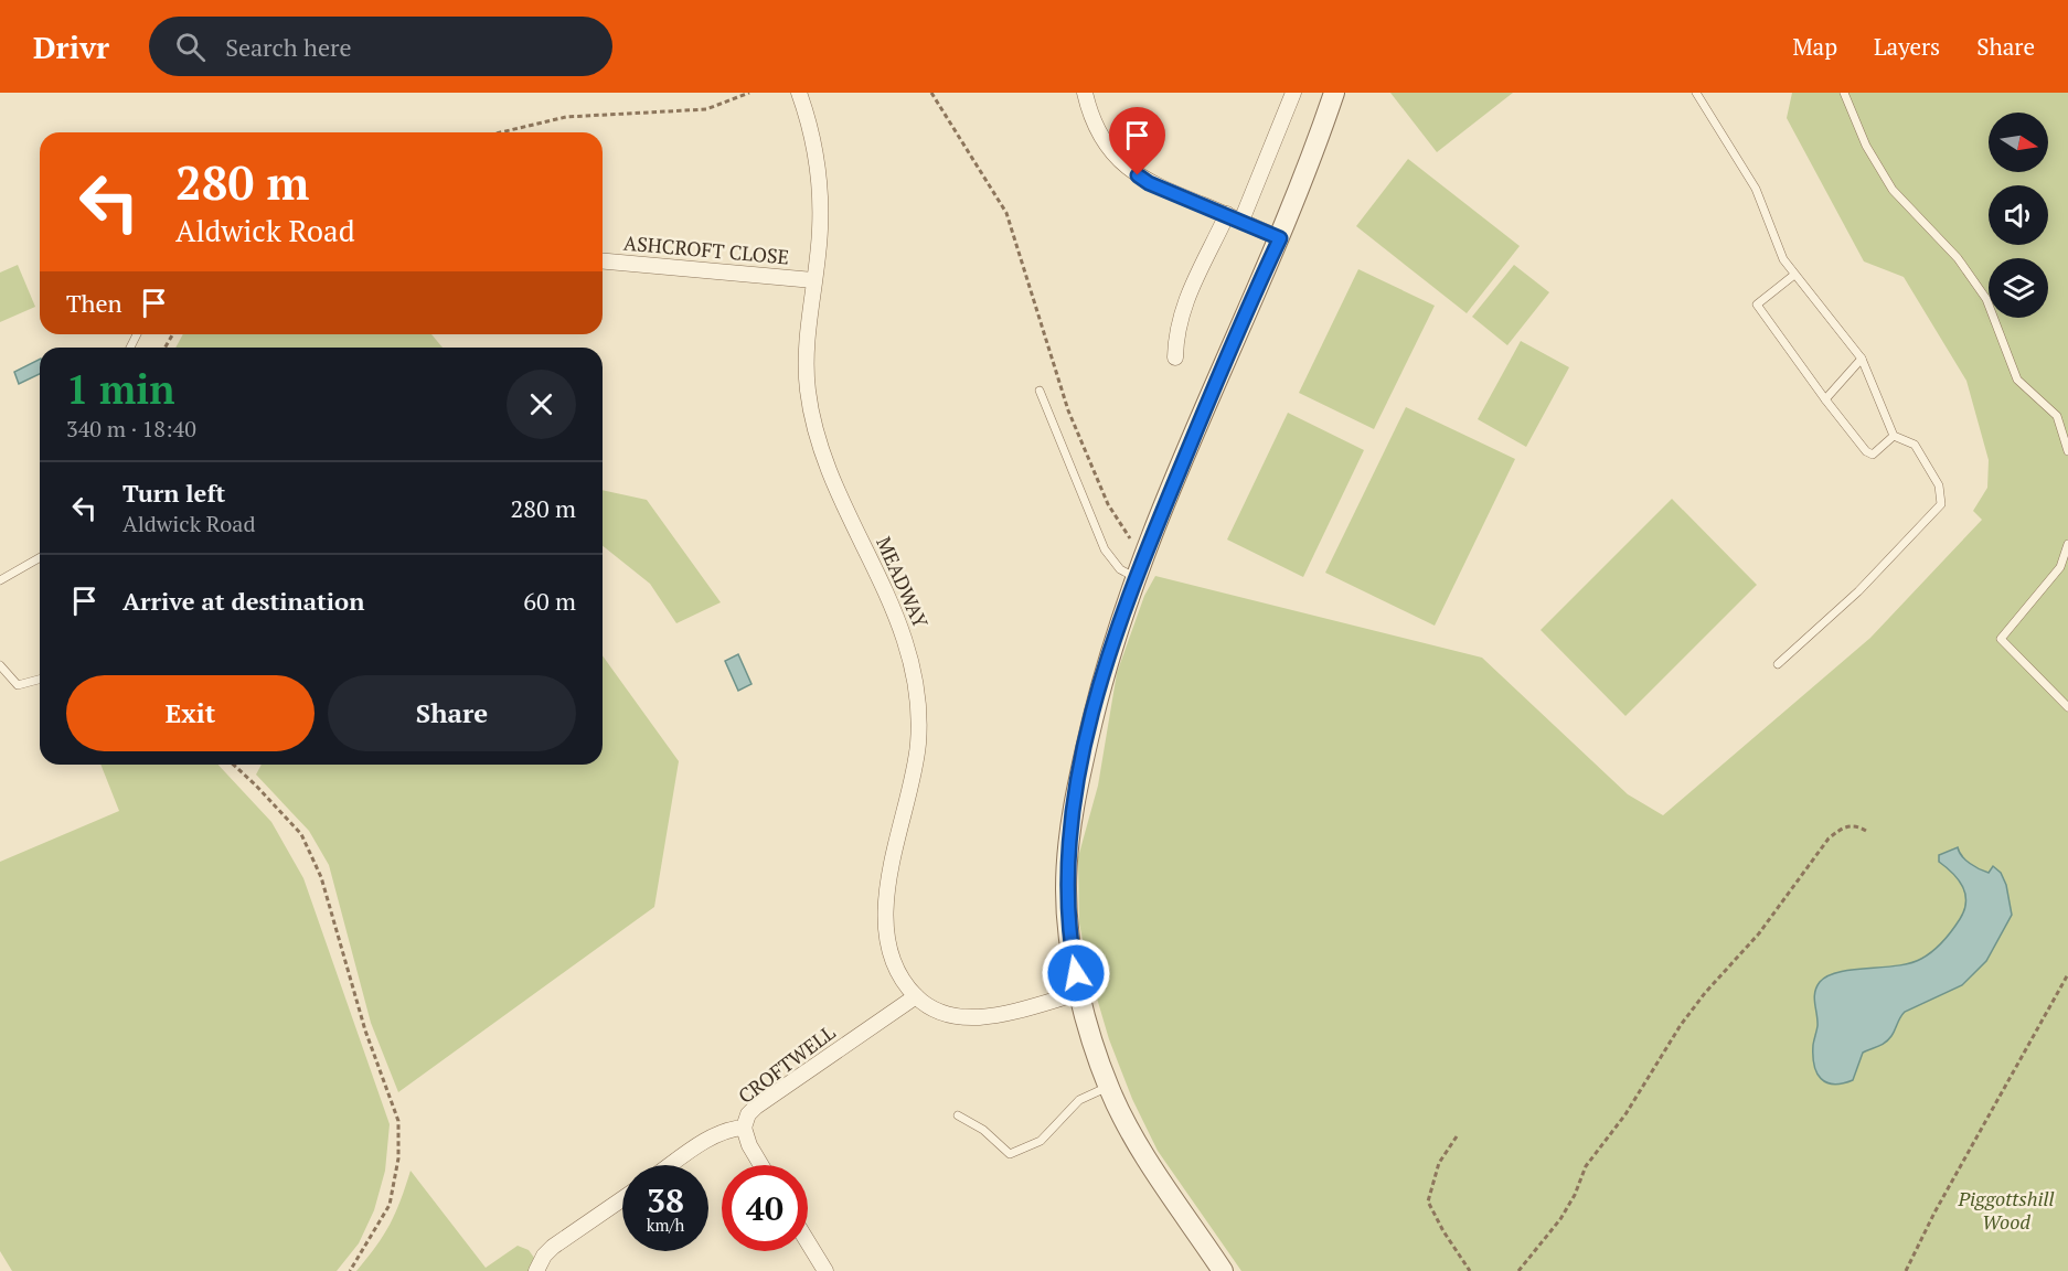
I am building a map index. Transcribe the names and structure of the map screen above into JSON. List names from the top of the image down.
{
  "streets": {
    "street": ["ASHCROFT CLOSE", "MEADWAY", "CROFTWELL"]
  },
  "crossings": [
    ["ASHCROFT CLOSE", "MEADWAY"],
    ["MEADWAY", "CROFTWELL"]
  ],
  "parks": ["Piggottshill Wood"],
  "north": "right",
  "page": {
    "header": "Drivr",
    "search": "Search here",
    "nav": ["Map", "Layers", "Share"],
    "turn": ["280 m", "Aldwick Road"],
    "then": "Then",
    "heading": ["1 min", "340 m · 18:40"],
    "list": [
      {
        "name": "Turn left",
        "note": "Aldwick Road",
        "value": "280 m"
      },
      {
        "name": "Arrive at destination",
        "value": "60 m"
      }
    ],
    "buttons": ["Exit", "Share"],
    "speed": "38 km/h",
    "limit": "40"
  }
}
